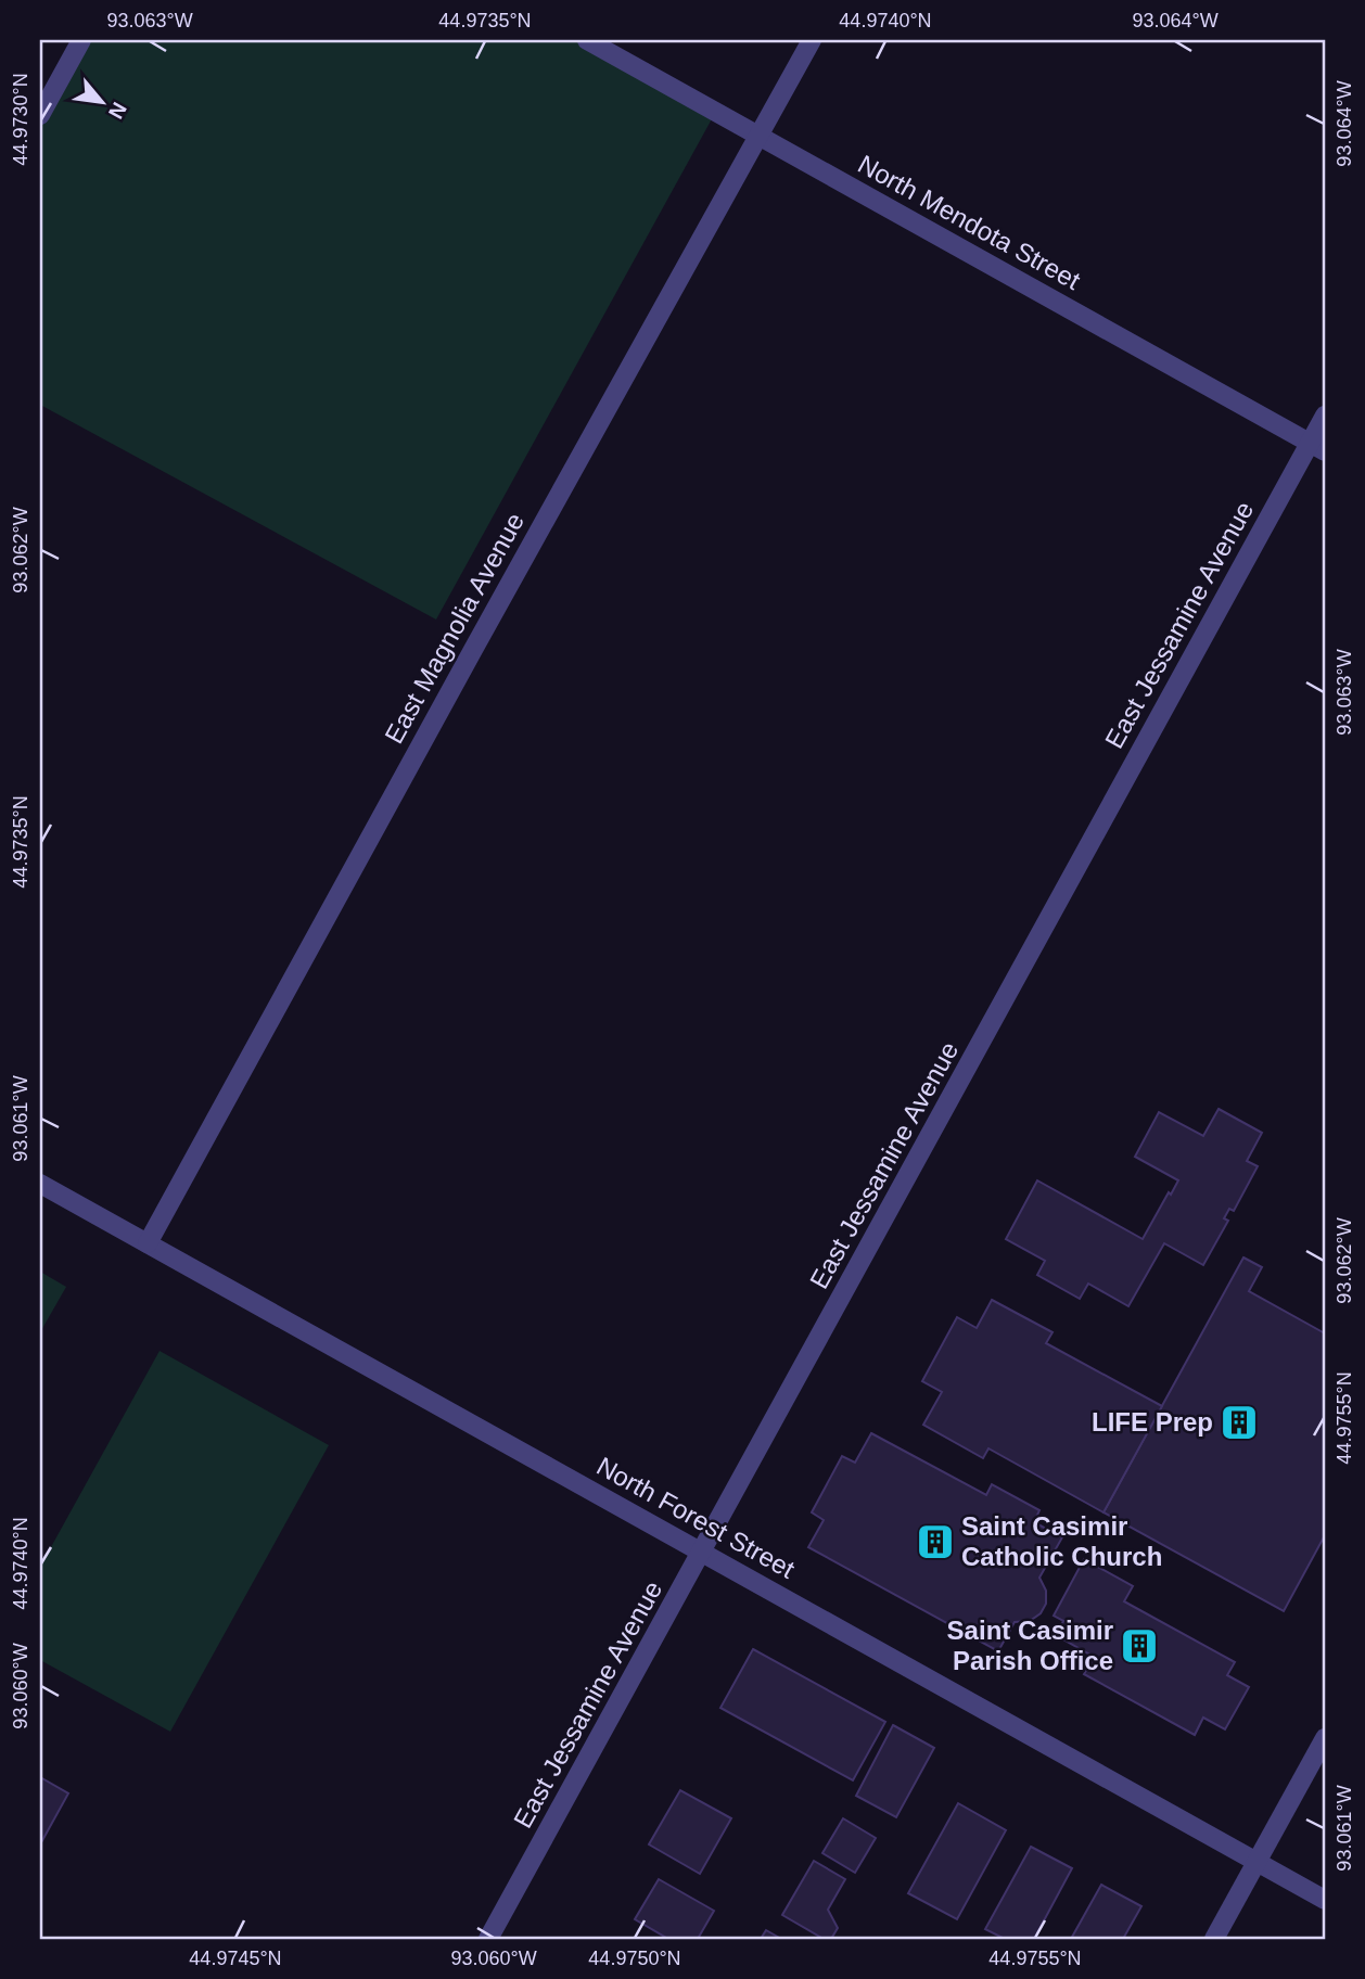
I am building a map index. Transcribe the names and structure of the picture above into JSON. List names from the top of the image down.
{
  "streets": {
    "street": [
      "North Mendota Street",
      "East Jessamine Avenue",
      "East Magnolia Avenue",
      "North Forest Street"
    ]
  },
  "crossings": [
    ["North Mendota Street", "East Jessamine Avenue"],
    ["North Mendota Street", "East Magnolia Avenue"],
    ["East Jessamine Avenue", "North Forest Street"],
    ["East Magnolia Avenue", "North Forest Street"]
  ],
  "places": {
    "building": ["LIFE Prep", "Saint Casimir Catholic Church", "Saint Casimir Parish Office"]
  },
  "north": "bottom right",
  "coordinates": [
    "93.063°W",
    "44.9735°N",
    "44.9740°N",
    "93.064°W",
    "44.9730°N",
    "93.062°W",
    "93.061°W",
    "44.9755°N",
    "93.060°W",
    "44.9745°N",
    "44.9750°N"
  ]
}
